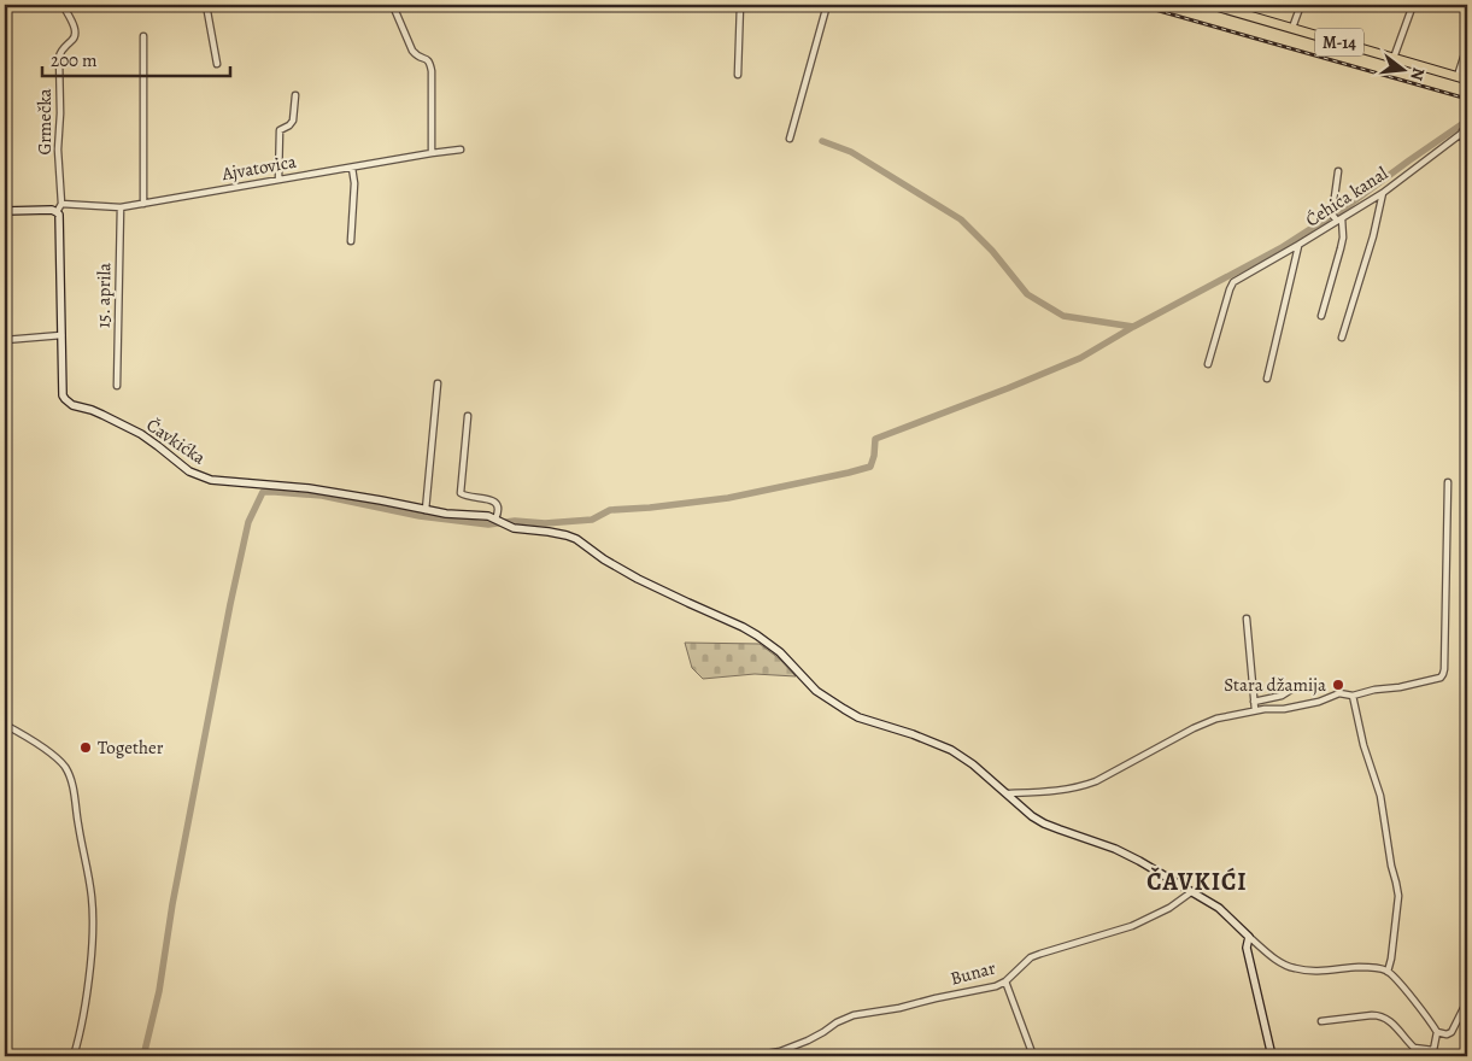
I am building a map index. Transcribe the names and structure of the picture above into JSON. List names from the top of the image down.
{
  "streets": {
    "main road": ["M-14"],
    "street": [
      "Grmečka",
      "Ajvatovica",
      "Ćehića kanal",
      "15. aprila",
      "Čavkićka",
      "Bunar"
    ]
  },
  "crossings": [
    ["Grmečka", "Ajvatovica"],
    ["Ajvatovica", "15. aprila"]
  ],
  "districts": ["ČAVKIĆI"],
  "places": ["Stara džamija", "Together"],
  "scale_bar": "200 m",
  "north": "right"
}
